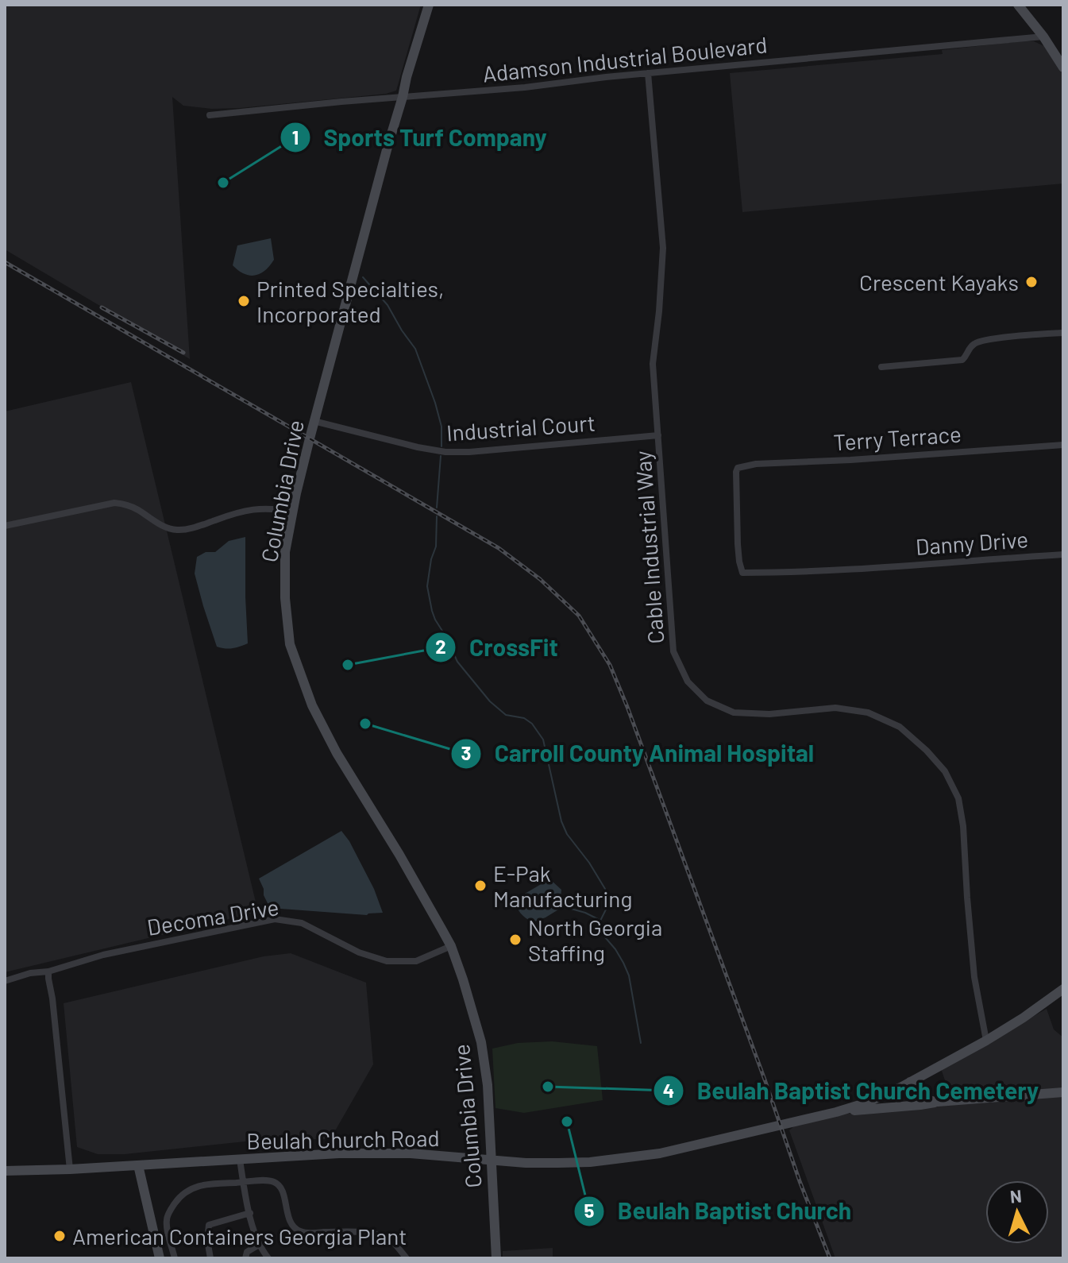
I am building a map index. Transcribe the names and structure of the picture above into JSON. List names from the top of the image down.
{
  "streets": {
    "street": [
      "Adamson Industrial Boulevard",
      "Industrial Court",
      "Terry Terrace",
      "Columbia Drive",
      "Danny Drive",
      "Cable Industrial Way",
      "Decoma Drive",
      "Beulah Church Road"
    ]
  },
  "crossings": [
    ["Adamson Industrial Boulevard", "Columbia Drive"],
    ["Adamson Industrial Boulevard", "Cable Industrial Way"],
    ["Industrial Court", "Columbia Drive"],
    ["Industrial Court", "Cable Industrial Way"],
    ["Terry Terrace", "Danny Drive"],
    ["Columbia Drive", "Decoma Drive"],
    ["Columbia Drive", "Beulah Church Road"],
    ["Cable Industrial Way", "Beulah Church Road"]
  ],
  "places": [
    "Sports Turf Company",
    "Crescent Kayaks",
    "Printed Specialties, Incorporated",
    "CrossFit",
    "Carroll County Animal Hospital",
    "E-Pak Manufacturing",
    "North Georgia Staffing",
    "Beulah Baptist Church Cemetery",
    "Beulah Baptist Church",
    "American Containers Georgia Plant"
  ],
  "north": "top"
}
